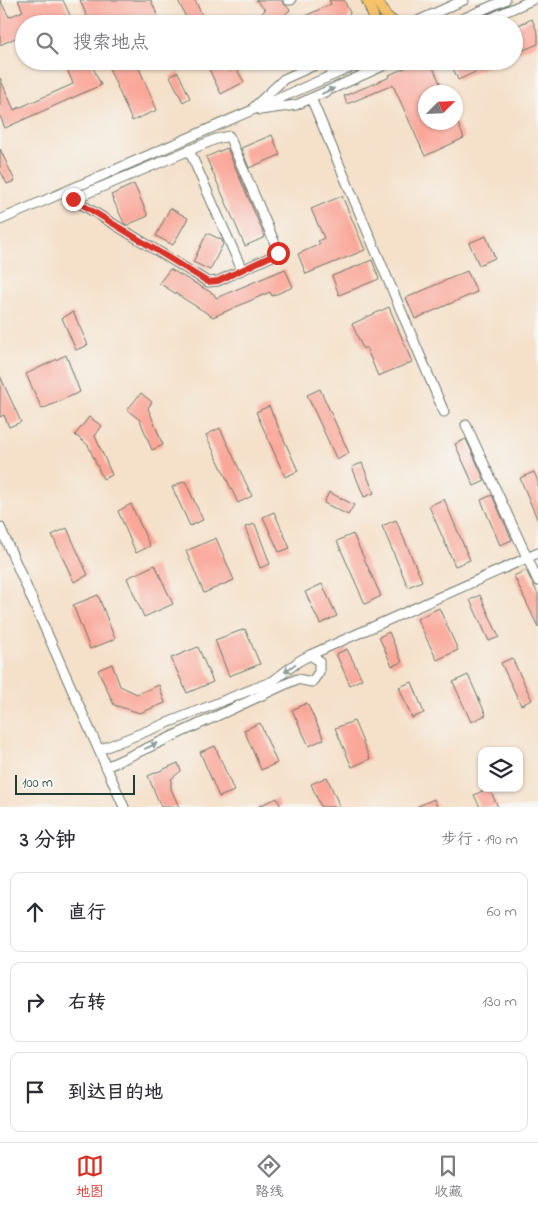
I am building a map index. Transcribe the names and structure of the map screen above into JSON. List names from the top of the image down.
{
  "scale_bar": "100 m",
  "north": "top right",
  "page": {
    "search": "搜索地点",
    "scale": "100 m",
    "heading": ["3 分钟", "步行 · 190 m"],
    "list": [
      ["直行", "60 m"],
      ["右转", "130 m"],
      "到达目的地"
    ],
    "nav": ["地图", "路线", "收藏"]
  }
}
